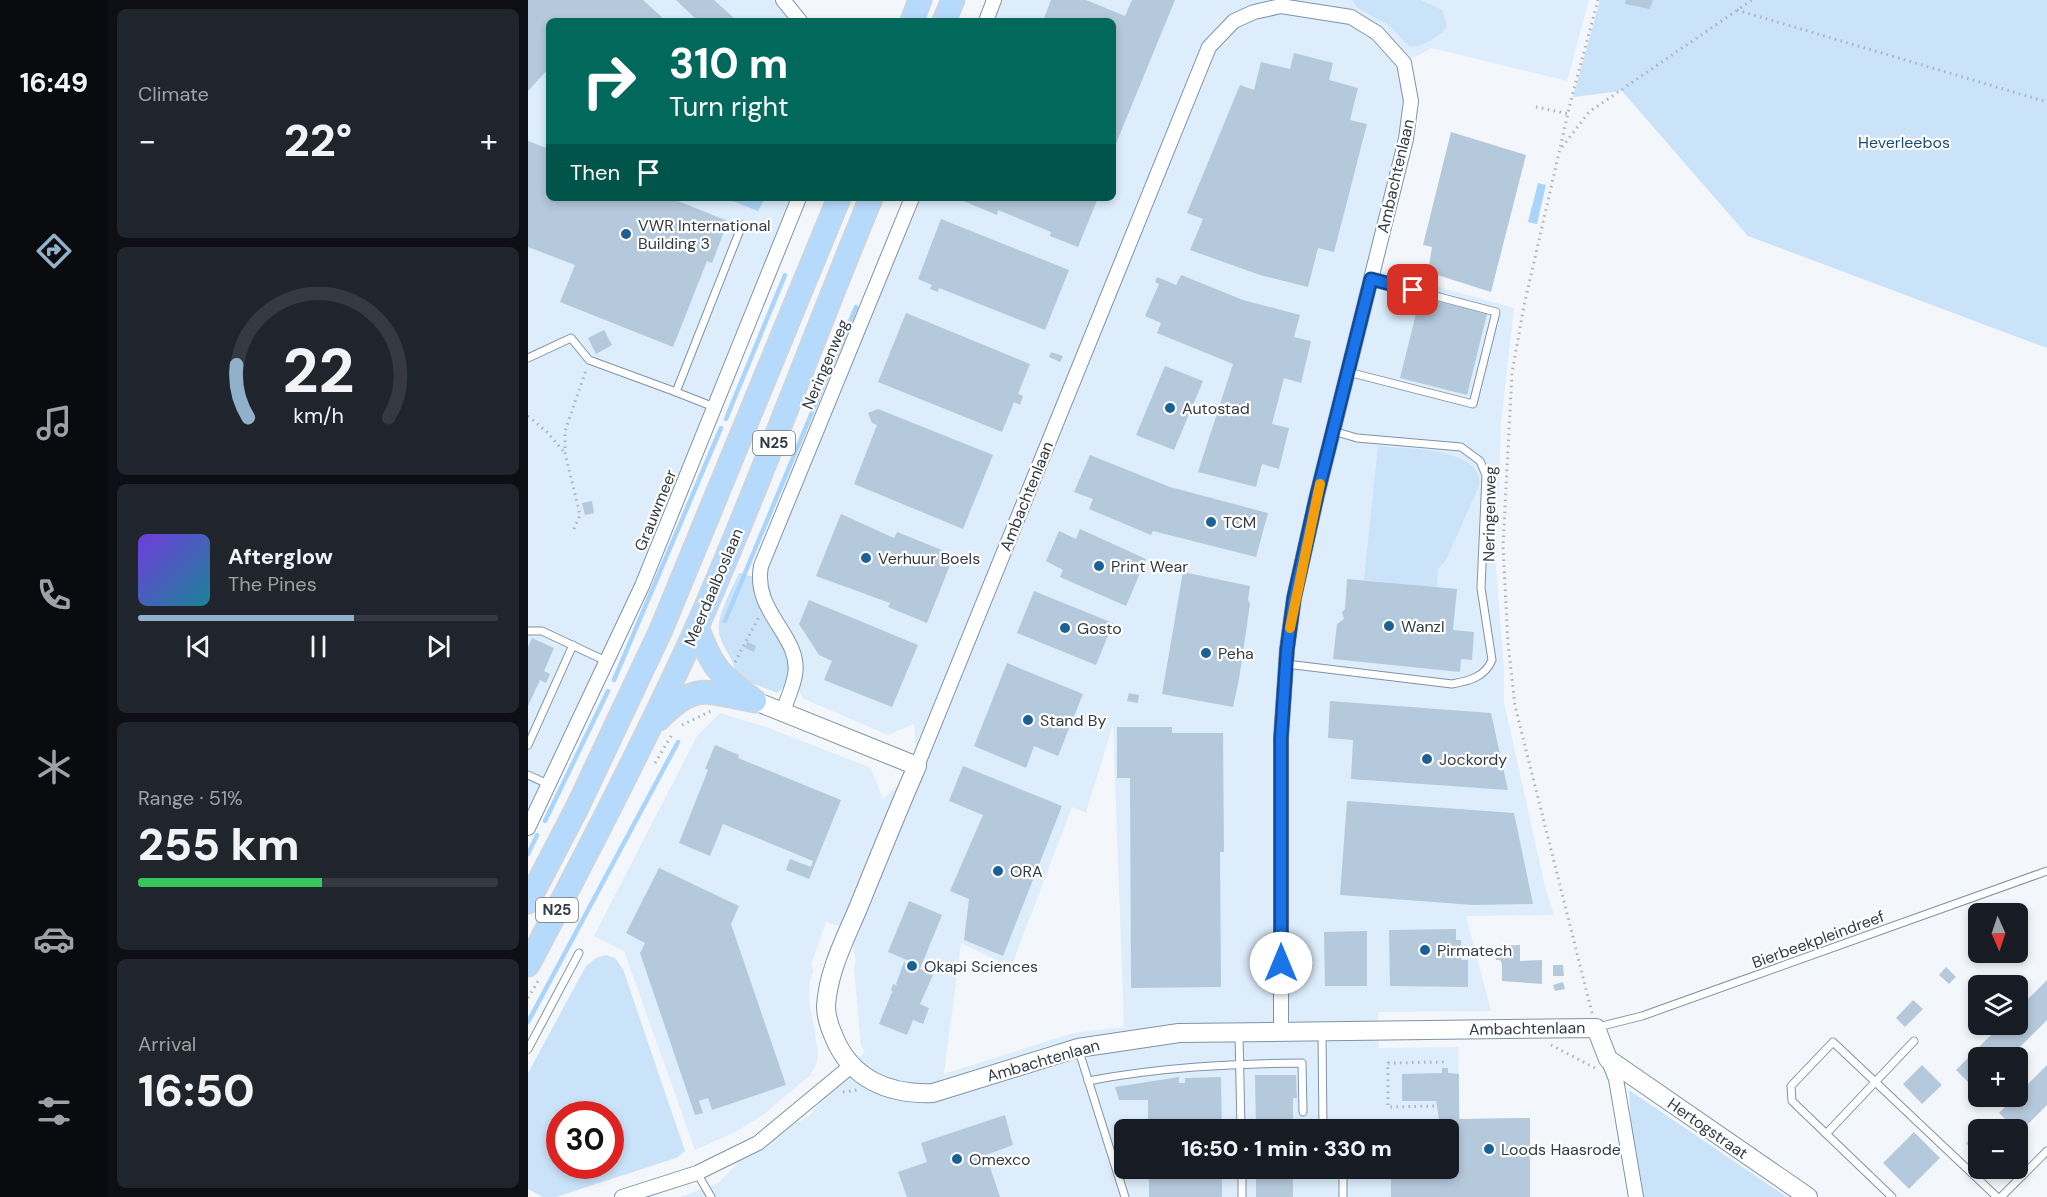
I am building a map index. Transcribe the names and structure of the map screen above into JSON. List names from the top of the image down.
{
  "streets": {
    "highway": ["N25", "Meerdaalboslaan"],
    "street": [
      "Ambachtenlaan",
      "Neringenweg",
      "Grauwmeer",
      "Hertogstraat"
    ],
    "lane": ["Bierbeekpleindreef"]
  },
  "crossings": [
    ["Ambachtenlaan", "Neringenweg"],
    ["Ambachtenlaan", "Bierbeekpleindreef"],
    ["Ambachtenlaan", "Hertogstraat"],
    ["Neringenweg", "Bierbeekpleindreef"]
  ],
  "parks": ["Heverleebos"],
  "places": [
    "VWR International Building 3",
    "Autostad",
    "TCM",
    "Verhuur Boels",
    "Print Wear",
    "Wanzl",
    "Gosto",
    "Peha",
    "Stand By",
    "Jockordy",
    "ORA",
    "Pirmatech",
    "Okapi Sciences",
    "Loods Haasrode",
    "Omexco"
  ],
  "north": "bottom",
  "page": {
    "tabs": "16:49",
    "tile": [
      "Climate",
      ["Range · 51%", "255 km"],
      ["Arrival", "16:50"]
    ],
    "turn": ["310 m", "Turn right"],
    "heat": ["−", "22°", "+"],
    "then": "Then",
    "song": ["Afterglow", "The Pines"],
    "map_buttons": ["+", "−"],
    "limit": "30",
    "trip": "16:50 · 1 min · 330 m",
    "gauge": ["22", "km/h"]
  }
}
